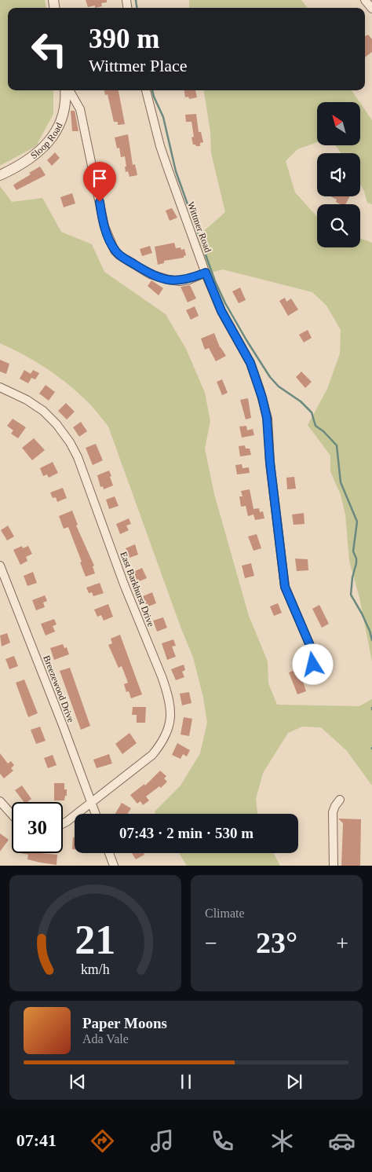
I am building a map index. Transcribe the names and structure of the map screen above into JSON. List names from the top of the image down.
{
  "streets": {
    "street": [
      "Sloop Road",
      "Wittmer Road",
      "East Barkhurst Drive",
      "Breezewood Drive"
    ]
  },
  "crossings": [
    ["East Barkhurst Drive", "Breezewood Drive"]
  ],
  "north": "top left",
  "page": {
    "turn": ["390 m", "Wittmer Place"],
    "limit": "30",
    "trip": "07:43 · 2 min · 530 m",
    "tile": "Climate",
    "heat": ["−", "23°", "+"],
    "song": ["Paper Moons", "Ada Vale"],
    "tabs": "07:41",
    "gauge": ["21", "km/h"]
  }
}
